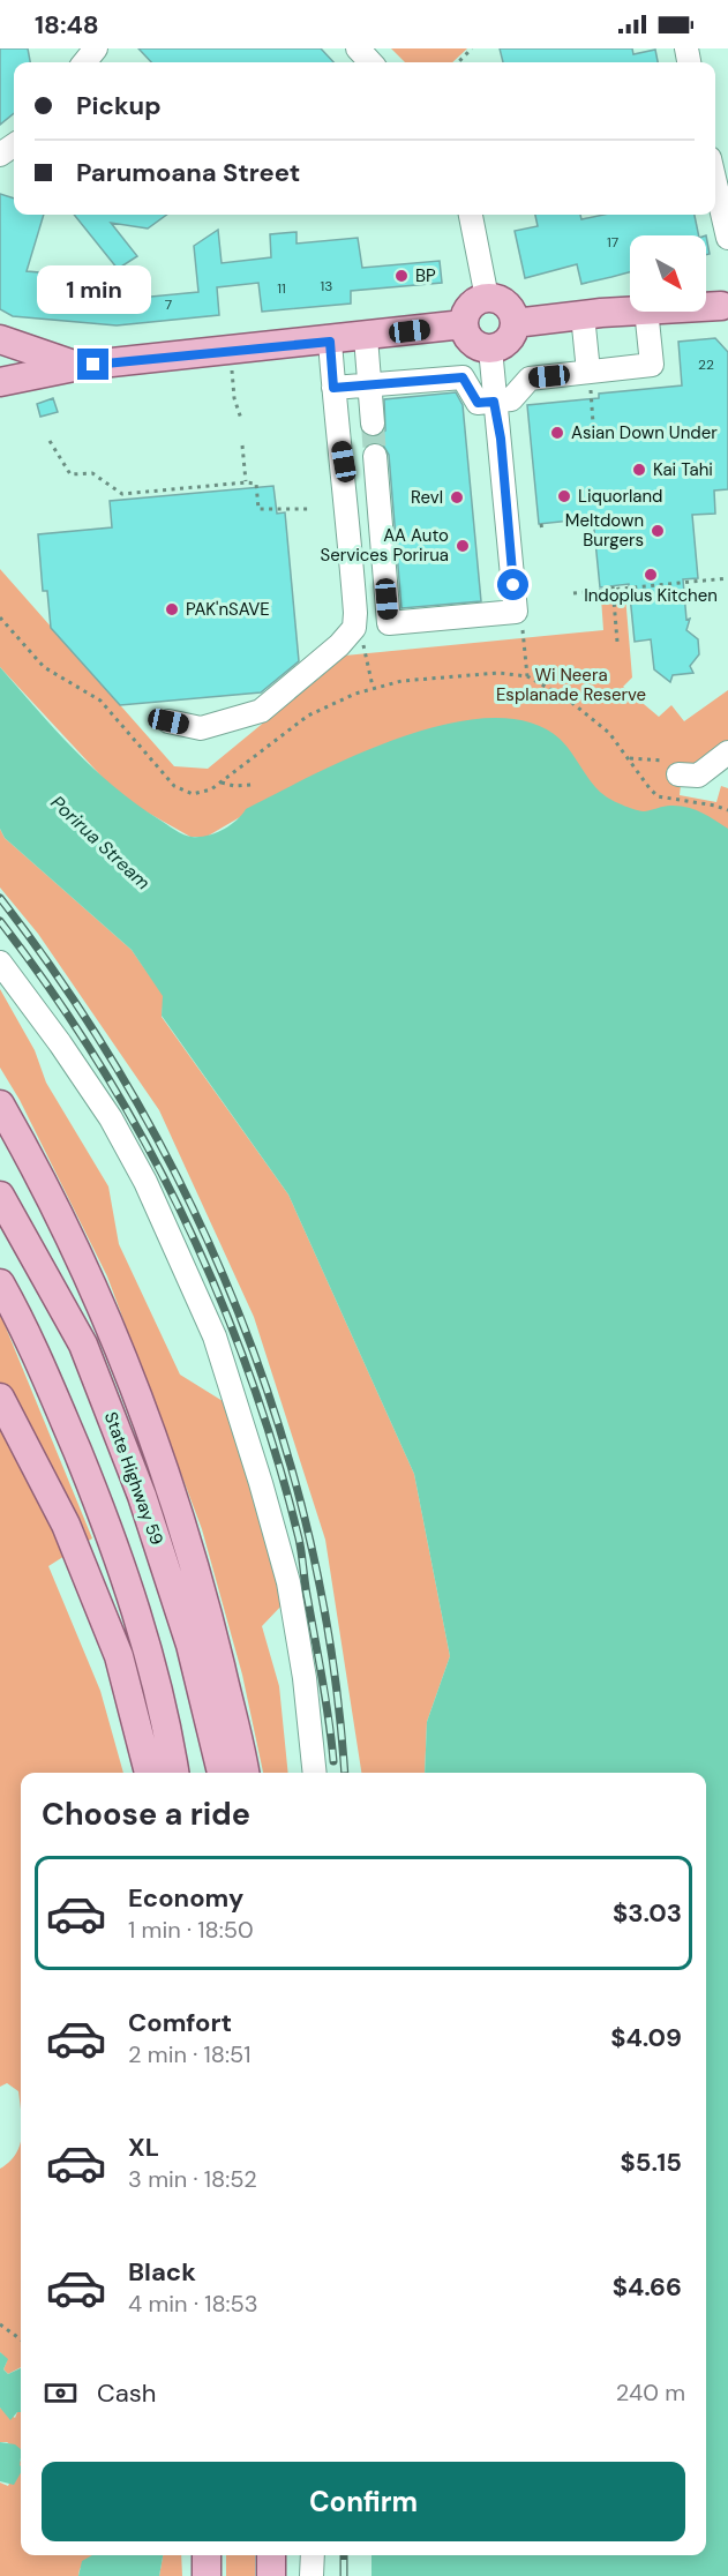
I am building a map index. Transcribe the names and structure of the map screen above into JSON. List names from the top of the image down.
{
  "streets": {
    "main road": ["State Highway 59"]
  },
  "water": ["Porirua Stream"],
  "parks": ["Wi Neera Esplanade Reserve"],
  "places": [
    "BP",
    "Asian Down Under",
    "Kai Tahi",
    "Liquorland",
    "Revl",
    "Meltdown Burgers",
    "AA Auto Services Porirua",
    "Indoplus Kitchen",
    "PAK'nSAVE"
  ],
  "house_numbers": [
    "17",
    "13",
    "11",
    "7",
    "22"
  ],
  "north": "bottom right",
  "page": {
    "status": "18:48",
    "banner": ["Pickup", "Parumoana Street"],
    "bubble": "1 min",
    "heading": "Choose a ride",
    "list": [
      {
        "name": "Economy",
        "note": "1 min · 18:50",
        "value": "$3.03"
      },
      {
        "name": "Comfort",
        "note": "2 min · 18:51",
        "value": "$4.09"
      },
      {
        "name": "XL",
        "note": "3 min · 18:52",
        "value": "$5.15"
      },
      {
        "name": "Black",
        "note": "4 min · 18:53",
        "value": "$4.66"
      }
    ],
    "pay": ["Cash", "240 m"],
    "buttons": "Confirm"
  }
}
